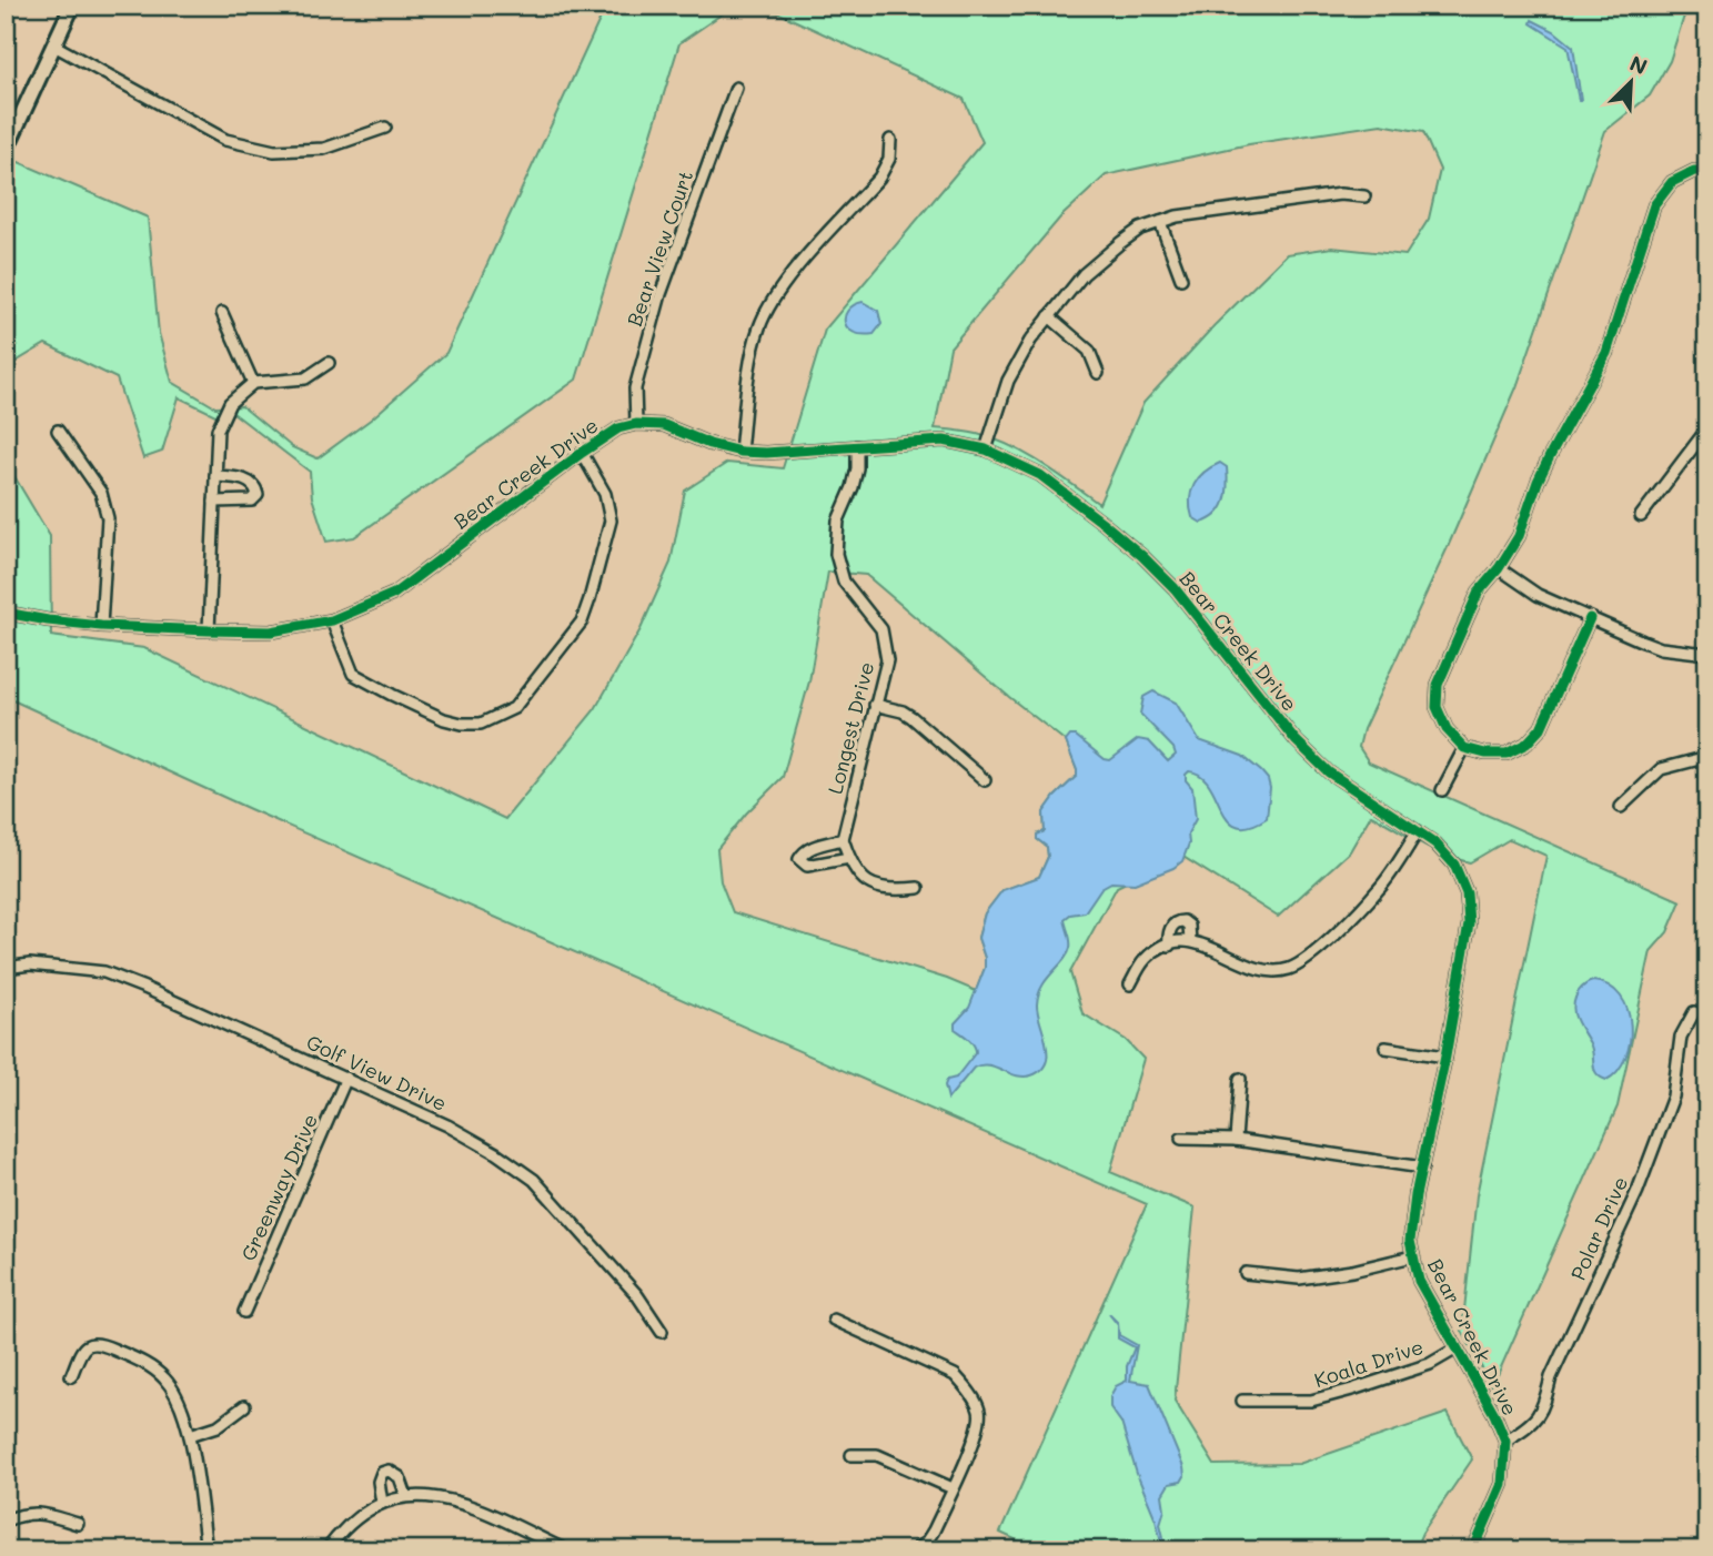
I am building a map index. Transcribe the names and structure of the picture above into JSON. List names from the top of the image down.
{
  "streets": {
    "street": [
      "Bear View Court",
      "Bear Creek Drive",
      "Longest Drive",
      "Golf View Drive",
      "Greenway Drive",
      "Polar Drive",
      "Koala Drive"
    ]
  },
  "crossings": [
    ["Bear View Court", "Bear Creek Drive"],
    ["Bear Creek Drive", "Longest Drive"],
    ["Bear Creek Drive", "Polar Drive"],
    ["Bear Creek Drive", "Koala Drive"],
    ["Golf View Drive", "Greenway Drive"]
  ],
  "north": "top right"
}
